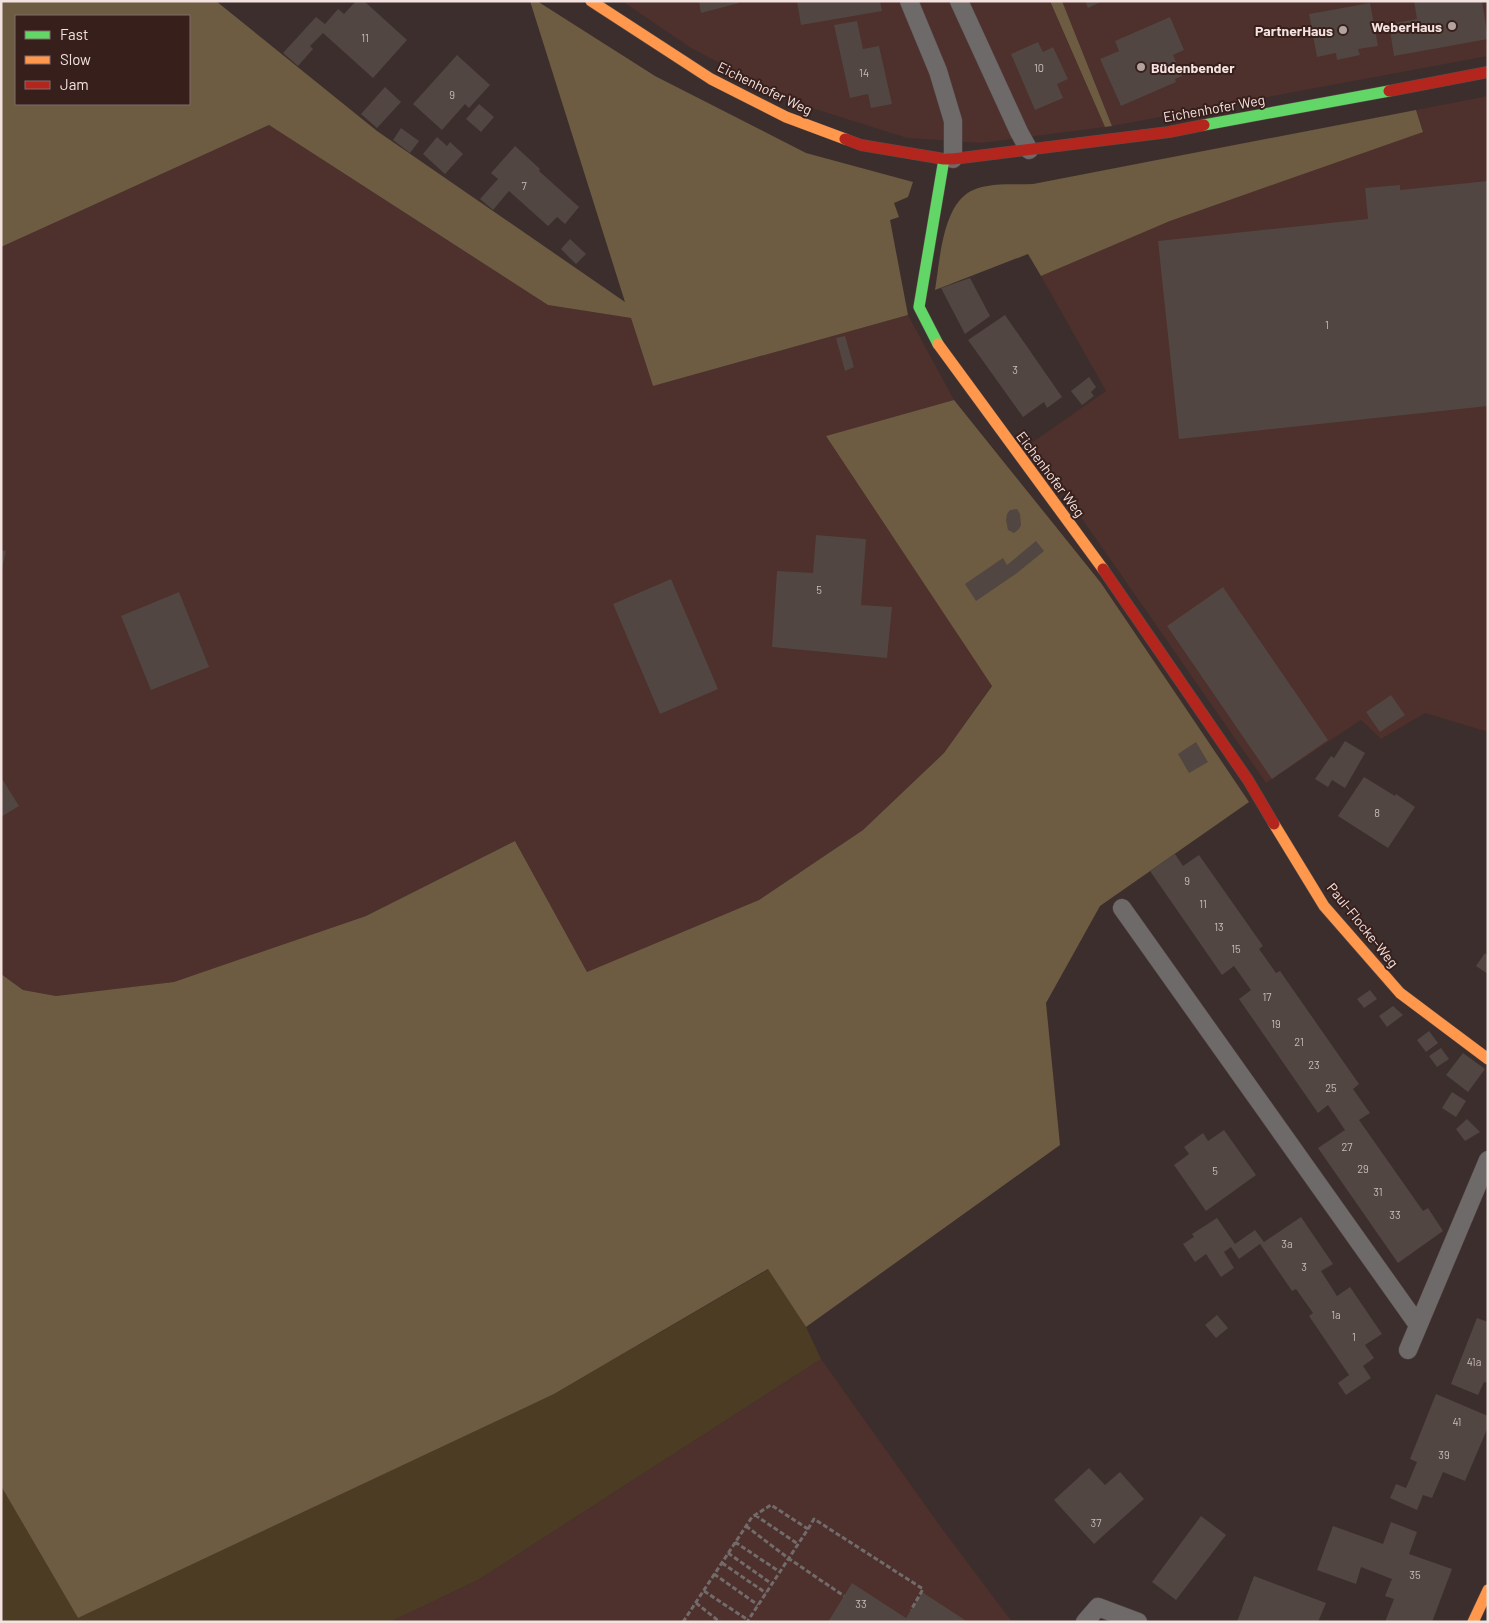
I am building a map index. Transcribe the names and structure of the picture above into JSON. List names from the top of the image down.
{
  "streets": {
    "street": ["Eichenhofer Weg", "Paul-Flocke-Weg"]
  },
  "crossings": [
    ["Eichenhofer Weg", "Paul-Flocke-Weg"]
  ],
  "places": ["WeberHaus", "PartnerHaus", "Büdenbender"],
  "house_numbers": [
    "11",
    "10",
    "14",
    "9",
    "7",
    "1",
    "3",
    "5",
    "8",
    "9",
    "11",
    "13",
    "15",
    "17",
    "19",
    "21",
    "23",
    "25",
    "27",
    "29",
    "5",
    "31",
    "33",
    "3a",
    "3",
    "1a",
    "1",
    "41a",
    "41",
    "39",
    "37",
    "35",
    "33"
  ],
  "legend": ["Fast", "Slow", "Jam"]
}
